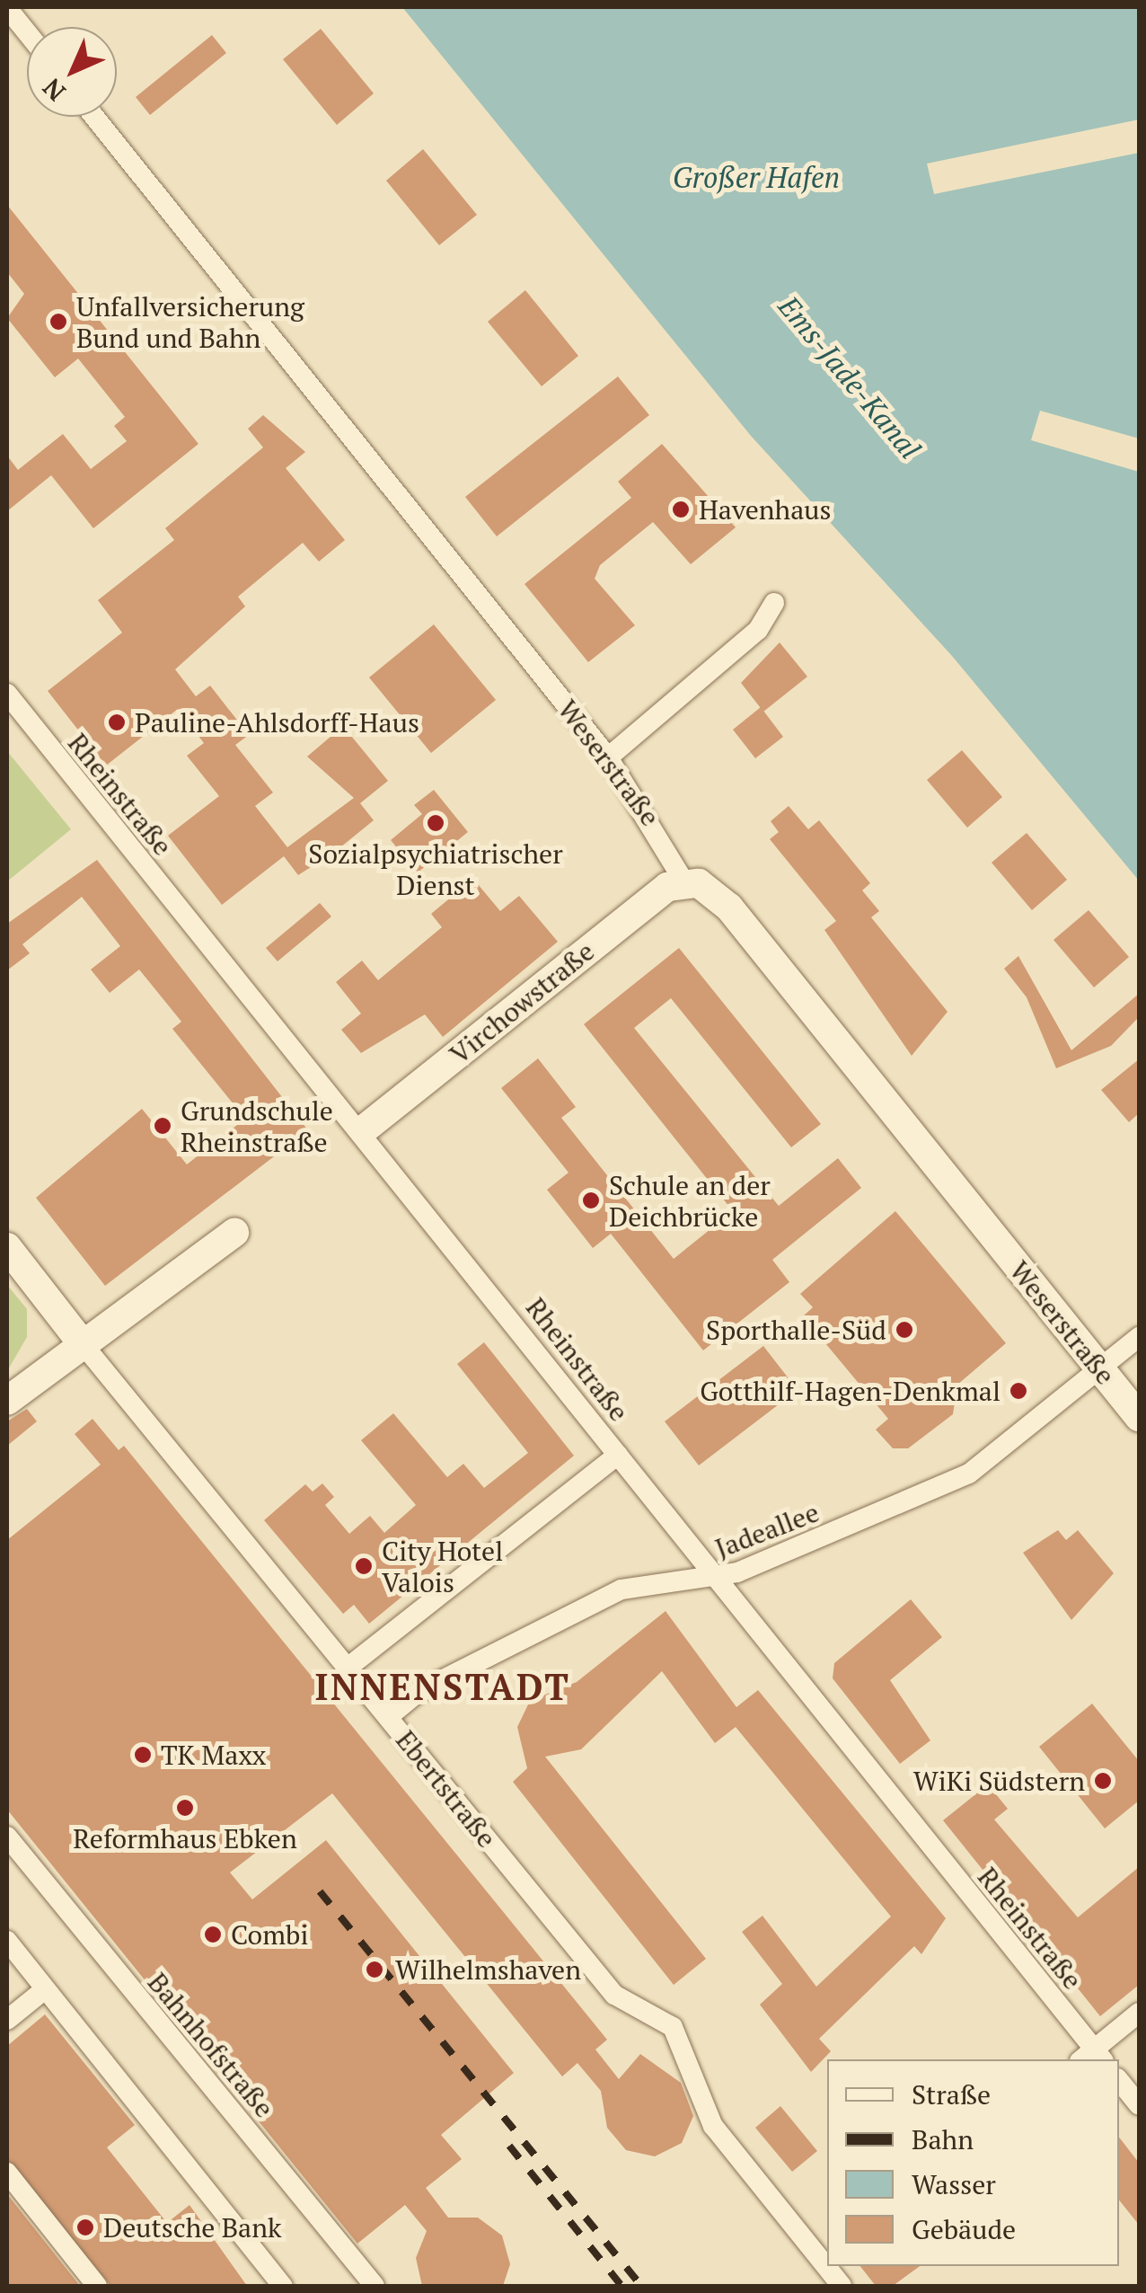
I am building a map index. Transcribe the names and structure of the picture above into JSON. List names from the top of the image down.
{
  "streets": {
    "street": [
      "Weserstraße",
      "Rheinstraße",
      "Virchowstraße",
      "Jadeallee",
      "Ebertstraße",
      "Bahnhofstraße"
    ]
  },
  "crossings": [
    ["Weserstraße", "Virchowstraße"],
    ["Weserstraße", "Jadeallee"],
    ["Rheinstraße", "Virchowstraße"],
    ["Rheinstraße", "Jadeallee"],
    ["Jadeallee", "Ebertstraße"]
  ],
  "districts": ["INNENSTADT"],
  "water": ["Großer Hafen", "Ems-Jade-Kanal"],
  "places": [
    "Unfallversicherung Bund und Bahn",
    "Havenhaus",
    "Pauline-Ahlsdorff-Haus",
    "Sozialpsychiatrischer Dienst",
    "Grundschule Rheinstraße",
    "Schule an der Deichbrücke",
    "Sporthalle-Süd",
    "Gotthilf-Hagen-Denkmal",
    "City Hotel Valois",
    "TK Maxx",
    "WiKi Südstern",
    "Reformhaus Ebken",
    "Combi",
    "Wilhelmshaven",
    "Deutsche Bank"
  ],
  "legend": [
    "Straße",
    "Bahn",
    "Wasser",
    "Gebäude"
  ],
  "north": "bottom left"
}
